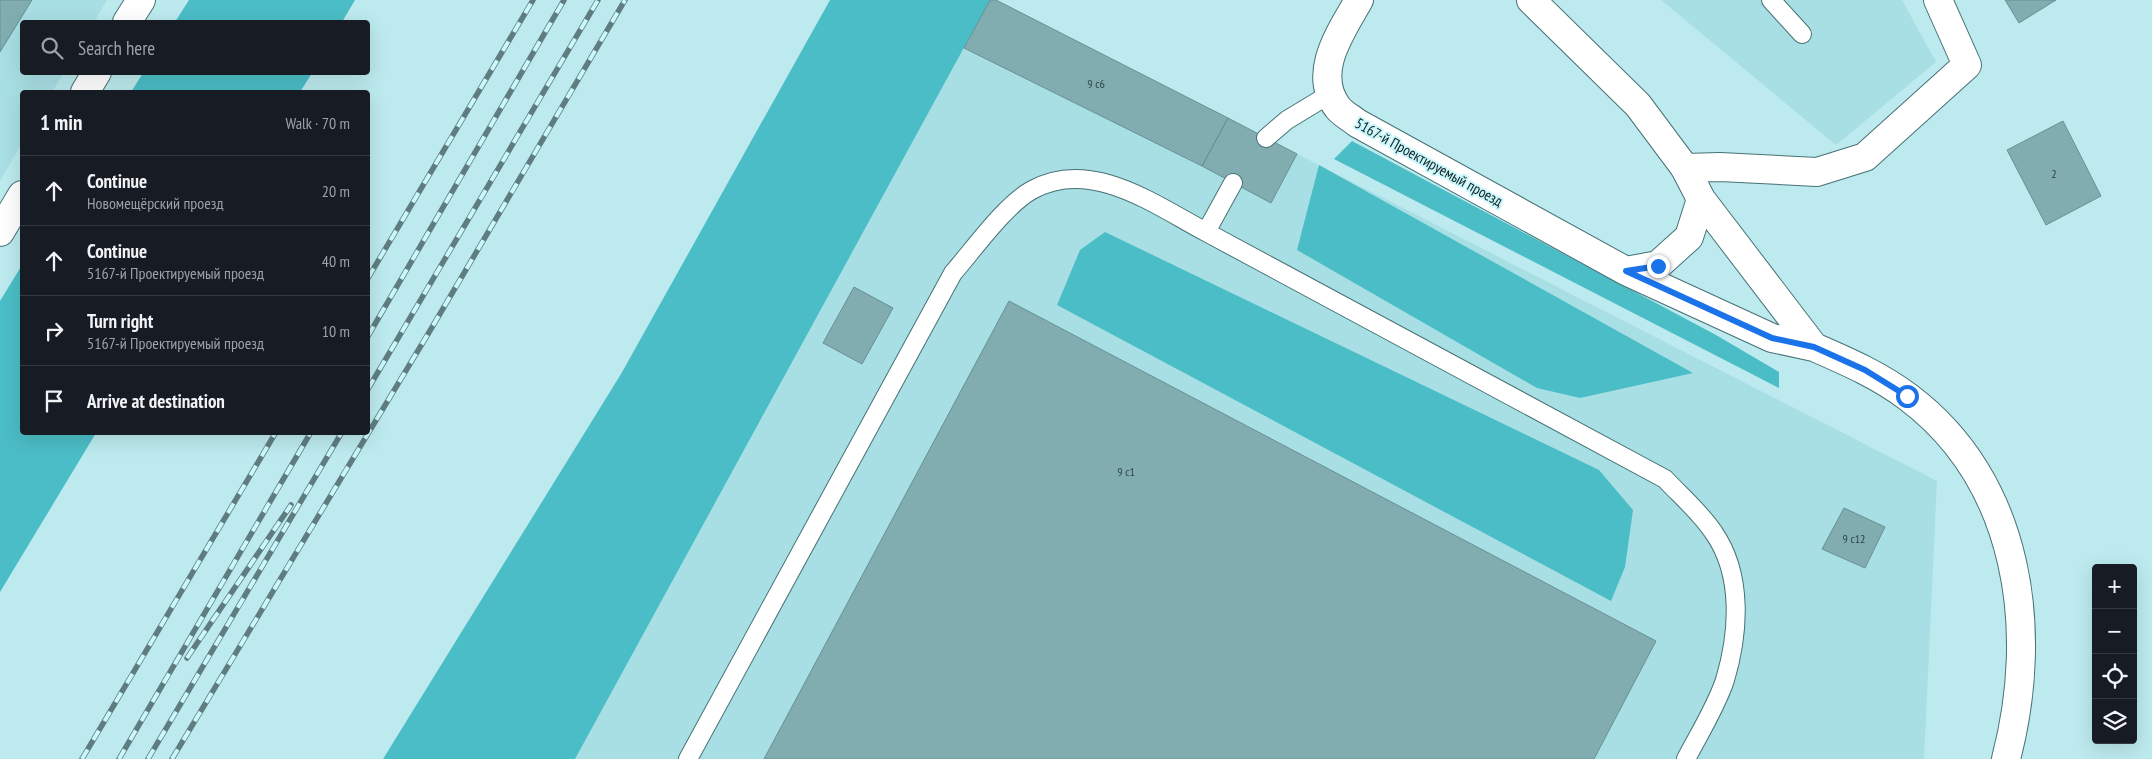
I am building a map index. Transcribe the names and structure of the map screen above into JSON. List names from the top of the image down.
{
  "streets": {
    "street": ["5167-й Проектируемый проезд"]
  },
  "house_numbers": [
    "9 с6",
    "2",
    "9 с1",
    "9 с12"
  ],
  "page": {
    "search": "Search here",
    "heading": ["1 min", "Walk · 70 m"],
    "list": [
      ["Continue", "Новомещёрский проезд", "20 m"],
      ["Continue", "5167-й Проектируемый проезд", "40 m"],
      ["Turn right", "5167-й Проектируемый проезд", "10 m"],
      "Arrive at destination"
    ],
    "map_buttons": ["+", "−"]
  }
}
